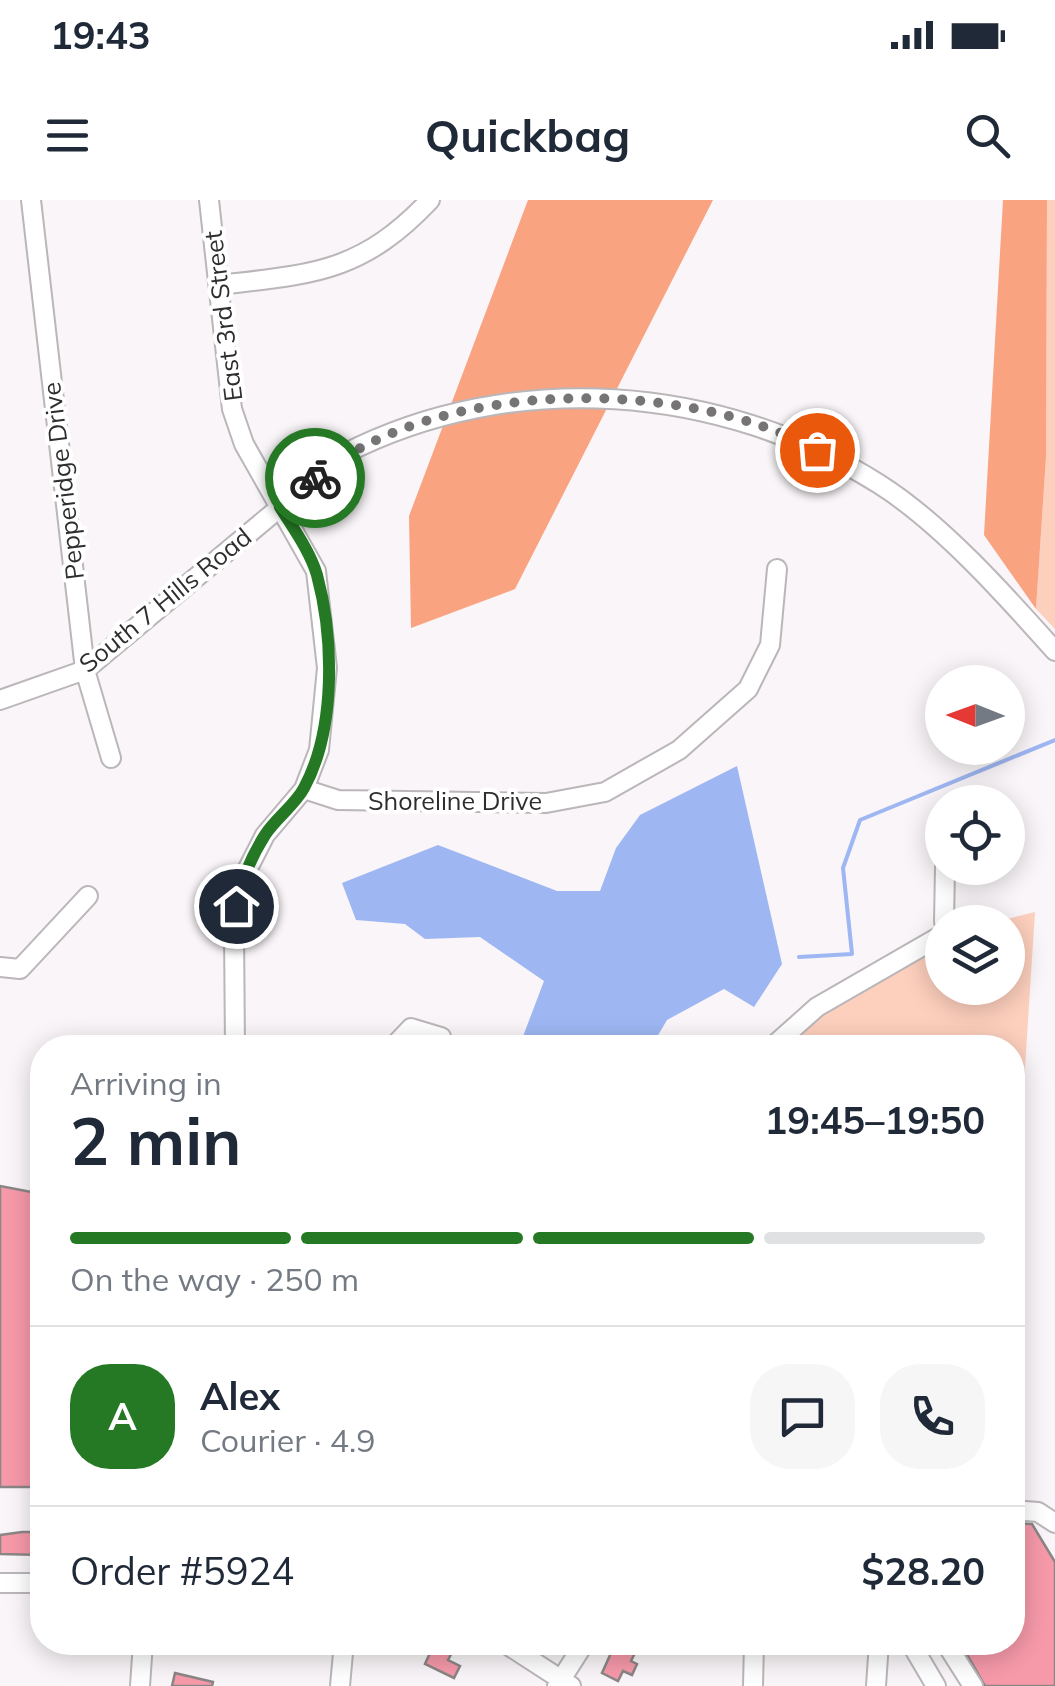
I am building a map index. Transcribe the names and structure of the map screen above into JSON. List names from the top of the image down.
{
  "streets": {
    "street": [
      "East 3rd Street",
      "Pepperidge Drive",
      "South 7 Hills Road",
      "Shoreline Drive"
    ]
  },
  "crossings": [
    ["East 3rd Street", "South 7 Hills Road"],
    ["East 3rd Street", "Shoreline Drive"],
    ["Pepperidge Drive", "South 7 Hills Road"]
  ],
  "north": "left",
  "page": {
    "status": "19:43",
    "header": "Quickbag",
    "heading": ["2 min", "Arriving in", "19:45–19:50"],
    "panel": [
      "Alex",
      "Courier · 4.9",
      "Order #5924",
      "$28.20"
    ],
    "bar": "On the way · 250 m",
    "round": "A"
  }
}
